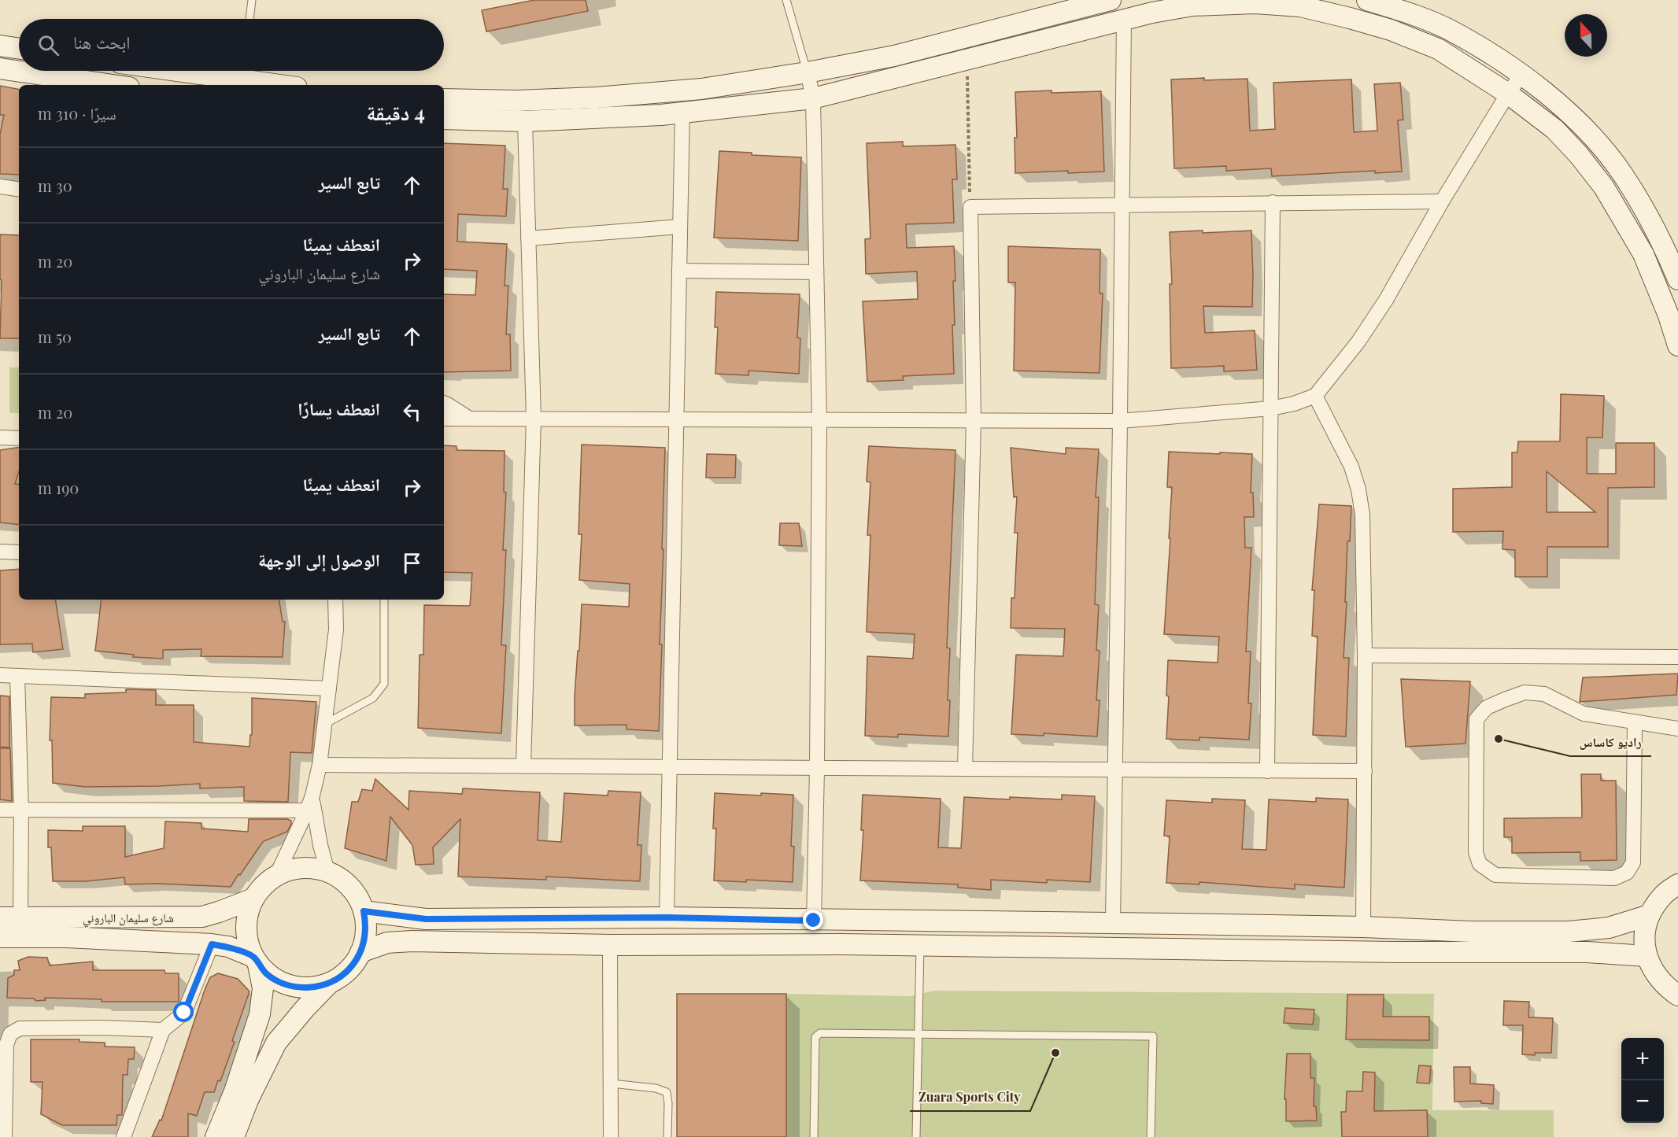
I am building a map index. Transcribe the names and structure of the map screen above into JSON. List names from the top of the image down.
{
  "streets": {
    "street": ["شارع سليمان الباروني"]
  },
  "places": ["راديو كاساس", "Zuara Sports City"],
  "north": "top",
  "page": {
    "search": "ابحث هنا",
    "heading": ["4 دقيقة", "سيرًا · 310 m"],
    "list": [
      ["تابع السير", "30 m"],
      ["انعطف يمينًا", "شارع سليمان الباروني", "20 m"],
      ["تابع السير", "50 m"],
      ["انعطف يسارًا", "20 m"],
      ["انعطف يمينًا", "190 m"],
      "الوصول إلى الوجهة"
    ],
    "map_buttons": ["+", "−"]
  }
}
